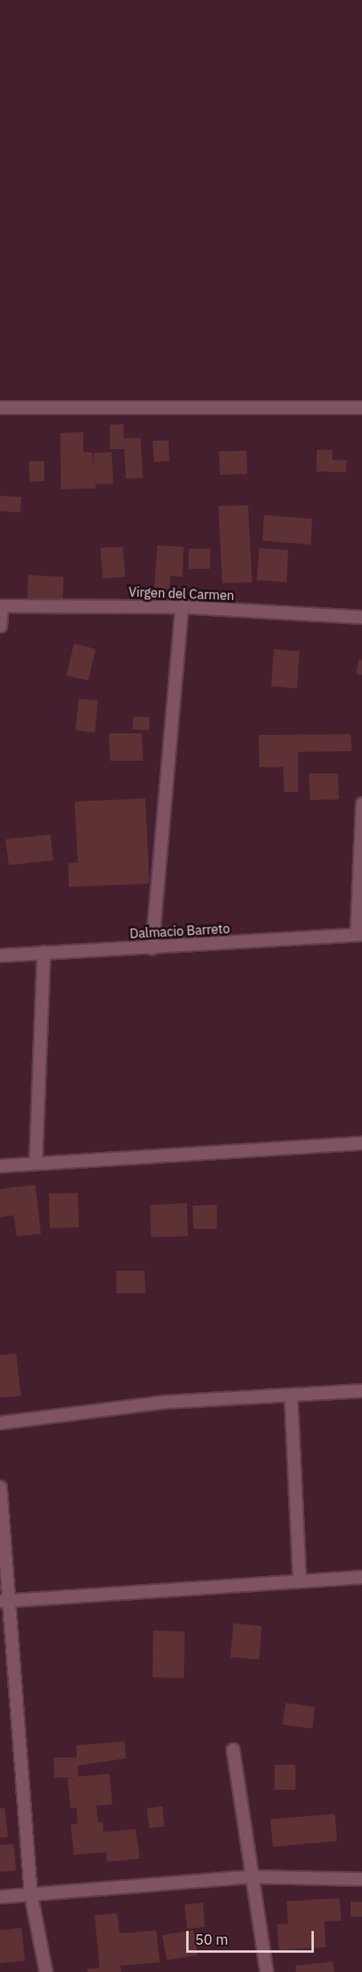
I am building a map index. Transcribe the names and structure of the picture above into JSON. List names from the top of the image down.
{
  "streets": {
    "street": ["Virgen del Carmen", "Dalmacio Barreto"]
  },
  "scale_bar": "50 m"
}
